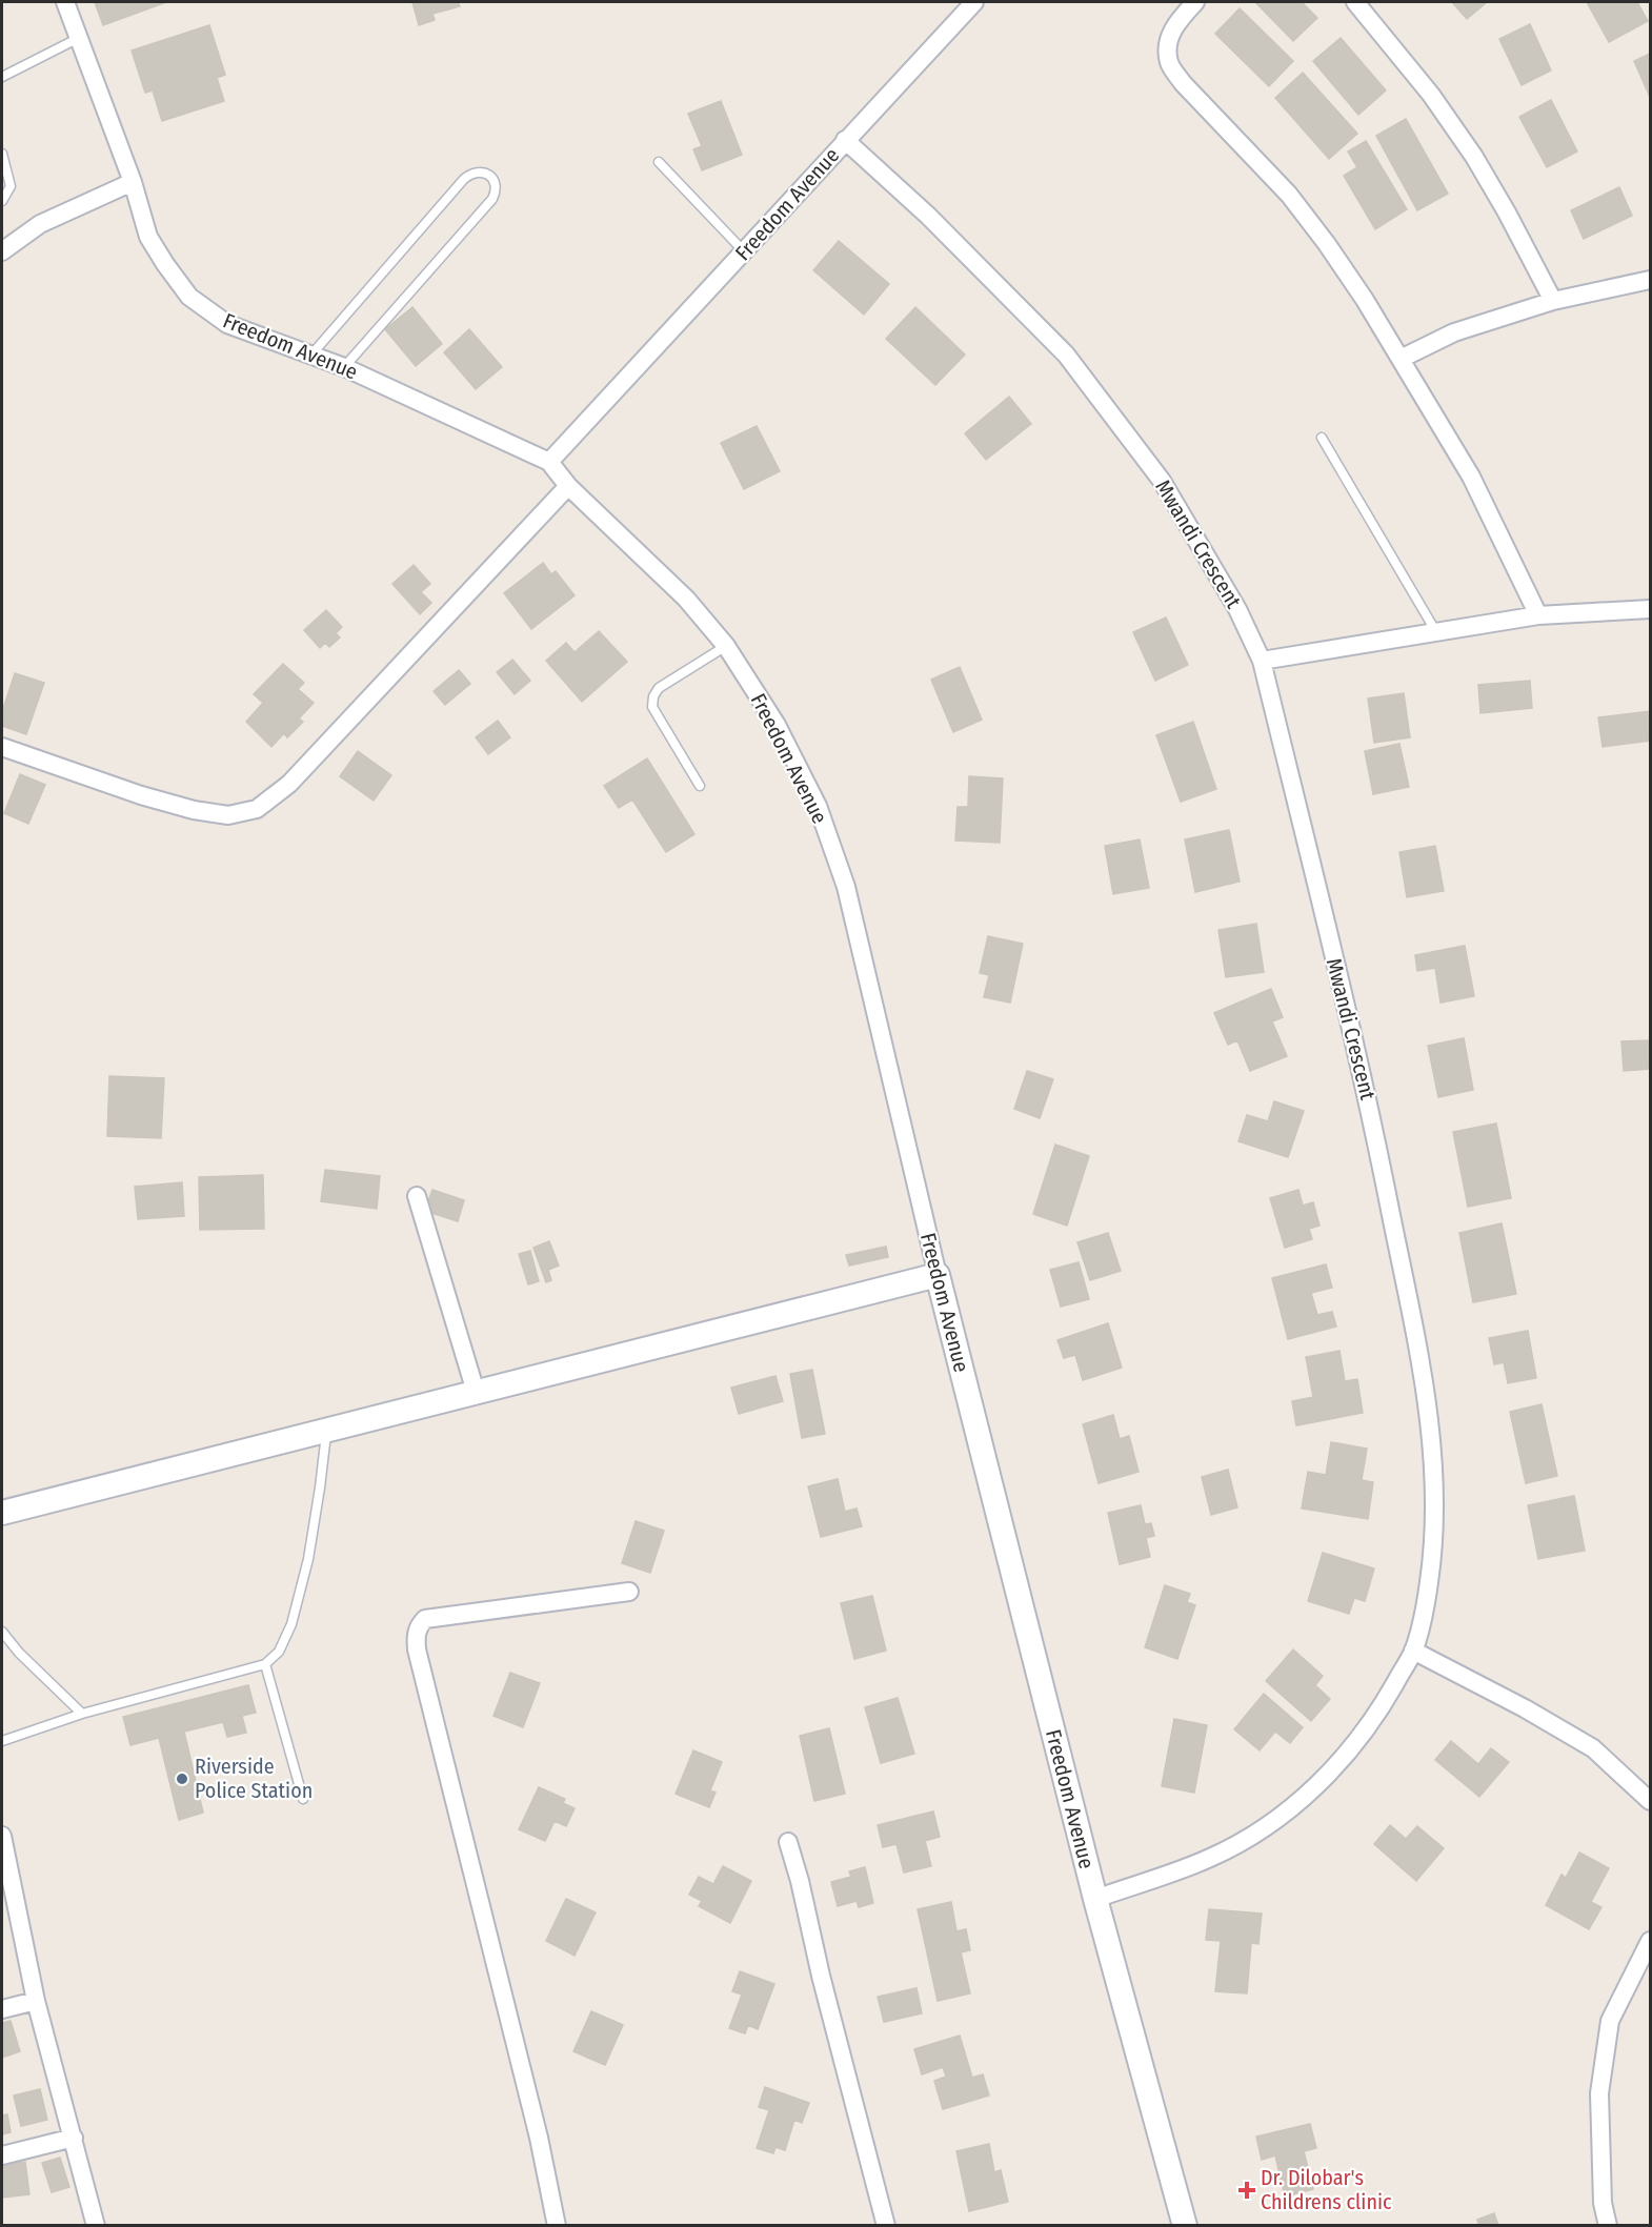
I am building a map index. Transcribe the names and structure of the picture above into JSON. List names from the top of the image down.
{
  "streets": {
    "main road": ["Freedom Avenue"],
    "street": ["Mwandi Crescent"]
  },
  "crossings": [
    ["Freedom Avenue", "Mwandi Crescent"]
  ],
  "places": {
    "other": ["Riverside Police Station"],
    "health": ["Dr. Dilobar's Childrens clinic"]
  }
}
